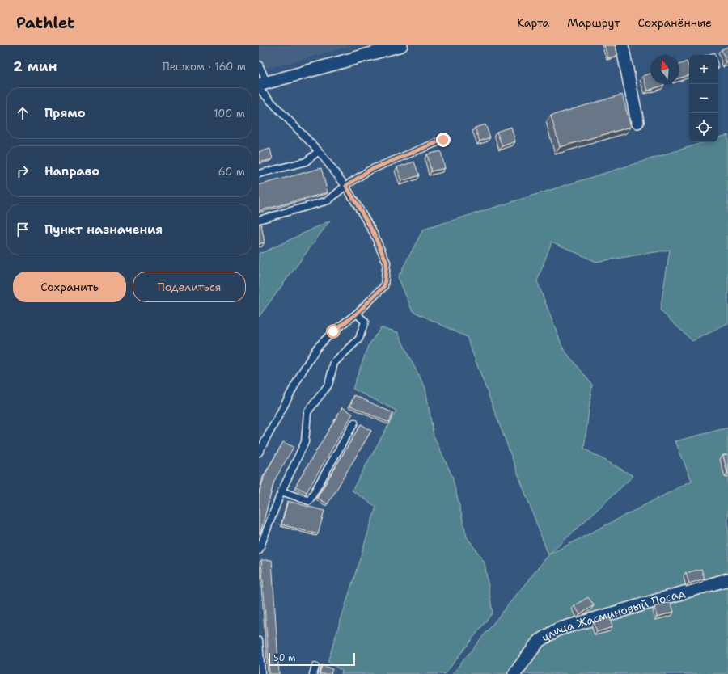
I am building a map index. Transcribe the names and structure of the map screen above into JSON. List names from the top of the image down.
{
  "streets": {
    "street": ["улица Жасминовый Посад"]
  },
  "scale_bar": "50 m",
  "north": "top",
  "page": {
    "header": "Pathlet",
    "nav": ["Карта", "Маршрут", "Сохранённые"],
    "heading": ["2 мин", "Пешком · 160 m"],
    "map_buttons": ["+", "−"],
    "list": [
      ["Прямо", "100 m"],
      ["Направо", "60 m"],
      "Пункт назначения"
    ],
    "buttons": ["Сохранить", "Поделиться"],
    "scale": "50 m"
  }
}
